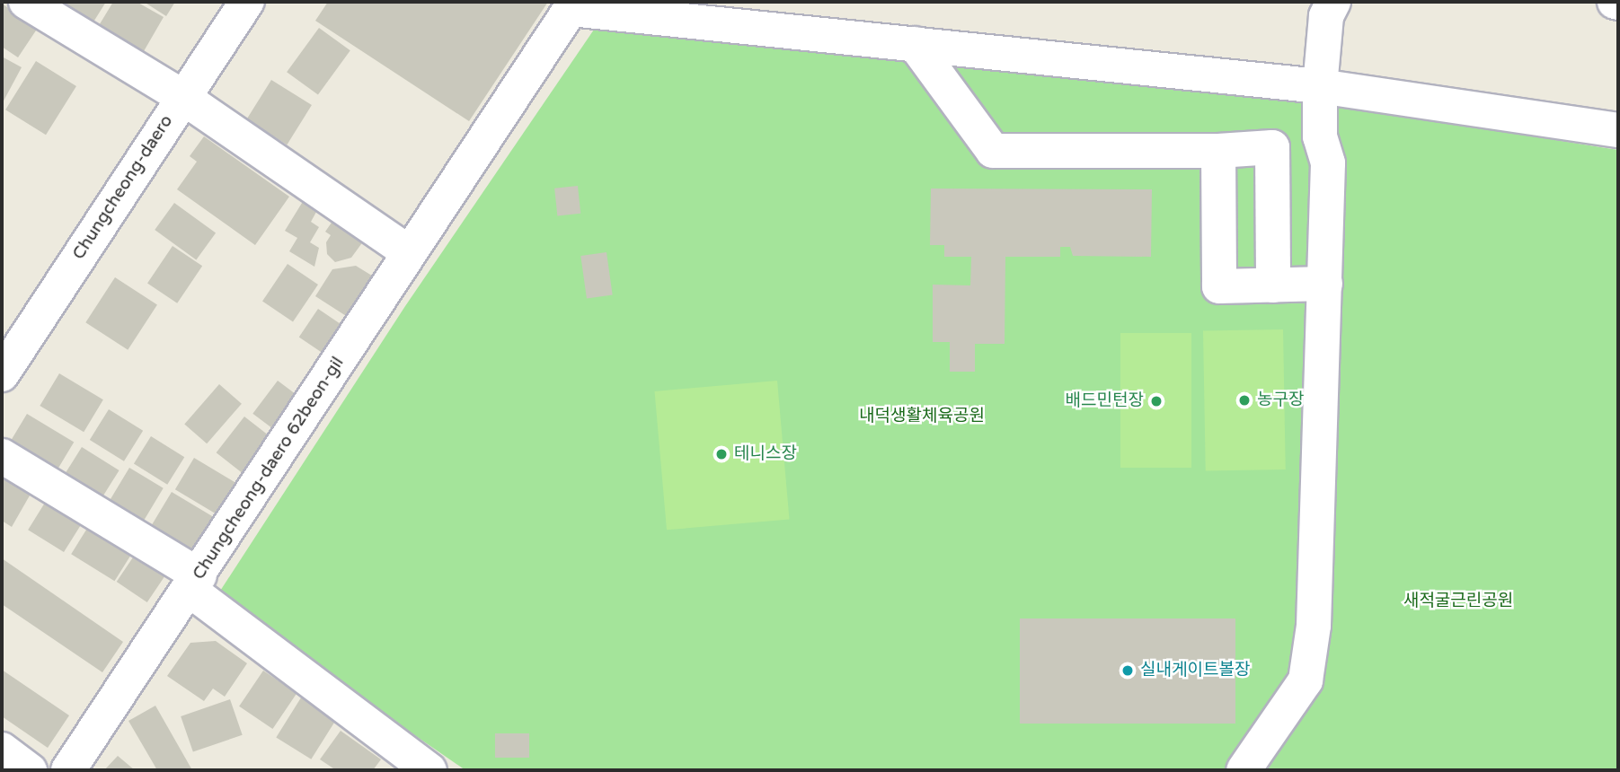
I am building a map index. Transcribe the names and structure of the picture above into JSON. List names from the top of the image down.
{
  "streets": {
    "street": ["Chungcheong-daero", "Chungcheong-daero 62beon-gil"]
  },
  "parks": ["내덕생활체육공원", "새적굴근린공원"],
  "places": [
    "농구장",
    "배드민턴장",
    "테니스장",
    "실내게이트볼장"
  ]
}
